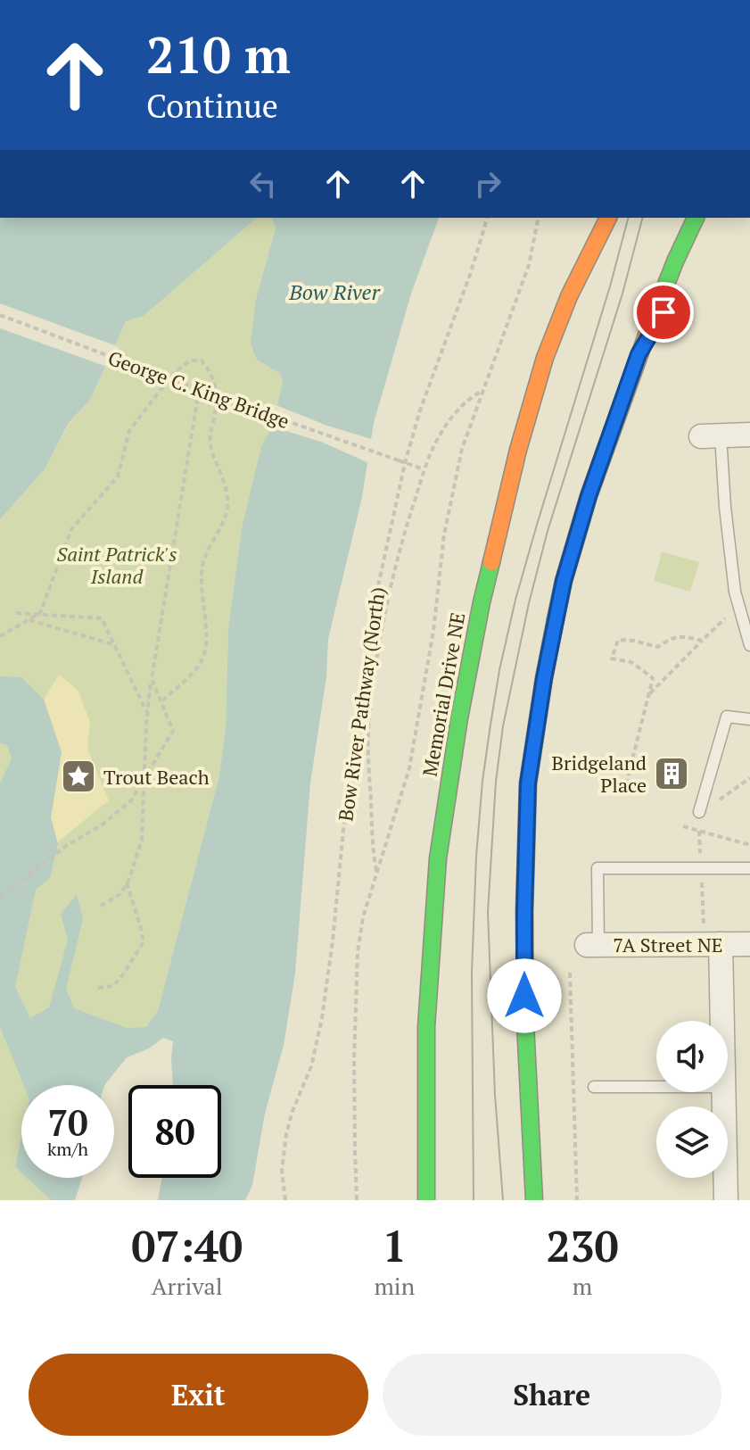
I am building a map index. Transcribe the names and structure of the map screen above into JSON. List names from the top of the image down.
{
  "streets": {
    "highway": ["Memorial Drive NE"],
    "street": ["7A Street NE"],
    "path": ["George C. King Bridge", "Bow River Pathway (North)"]
  },
  "crossings": [
    ["George C. King Bridge", "Bow River Pathway (North)"]
  ],
  "water": ["Bow River"],
  "parks": ["Saint Patrick's Island"],
  "places": {
    "building": ["Bridgeland Place"],
    "place": ["Trout Beach"]
  },
  "page": {
    "turn": ["210 m", "Continue"],
    "speed": "70 km/h",
    "limit": "80",
    "eta": [
      "07:40",
      "Arrival",
      "1",
      "min",
      "230",
      "m"
    ],
    "buttons": ["Exit", "Share"]
  }
}
